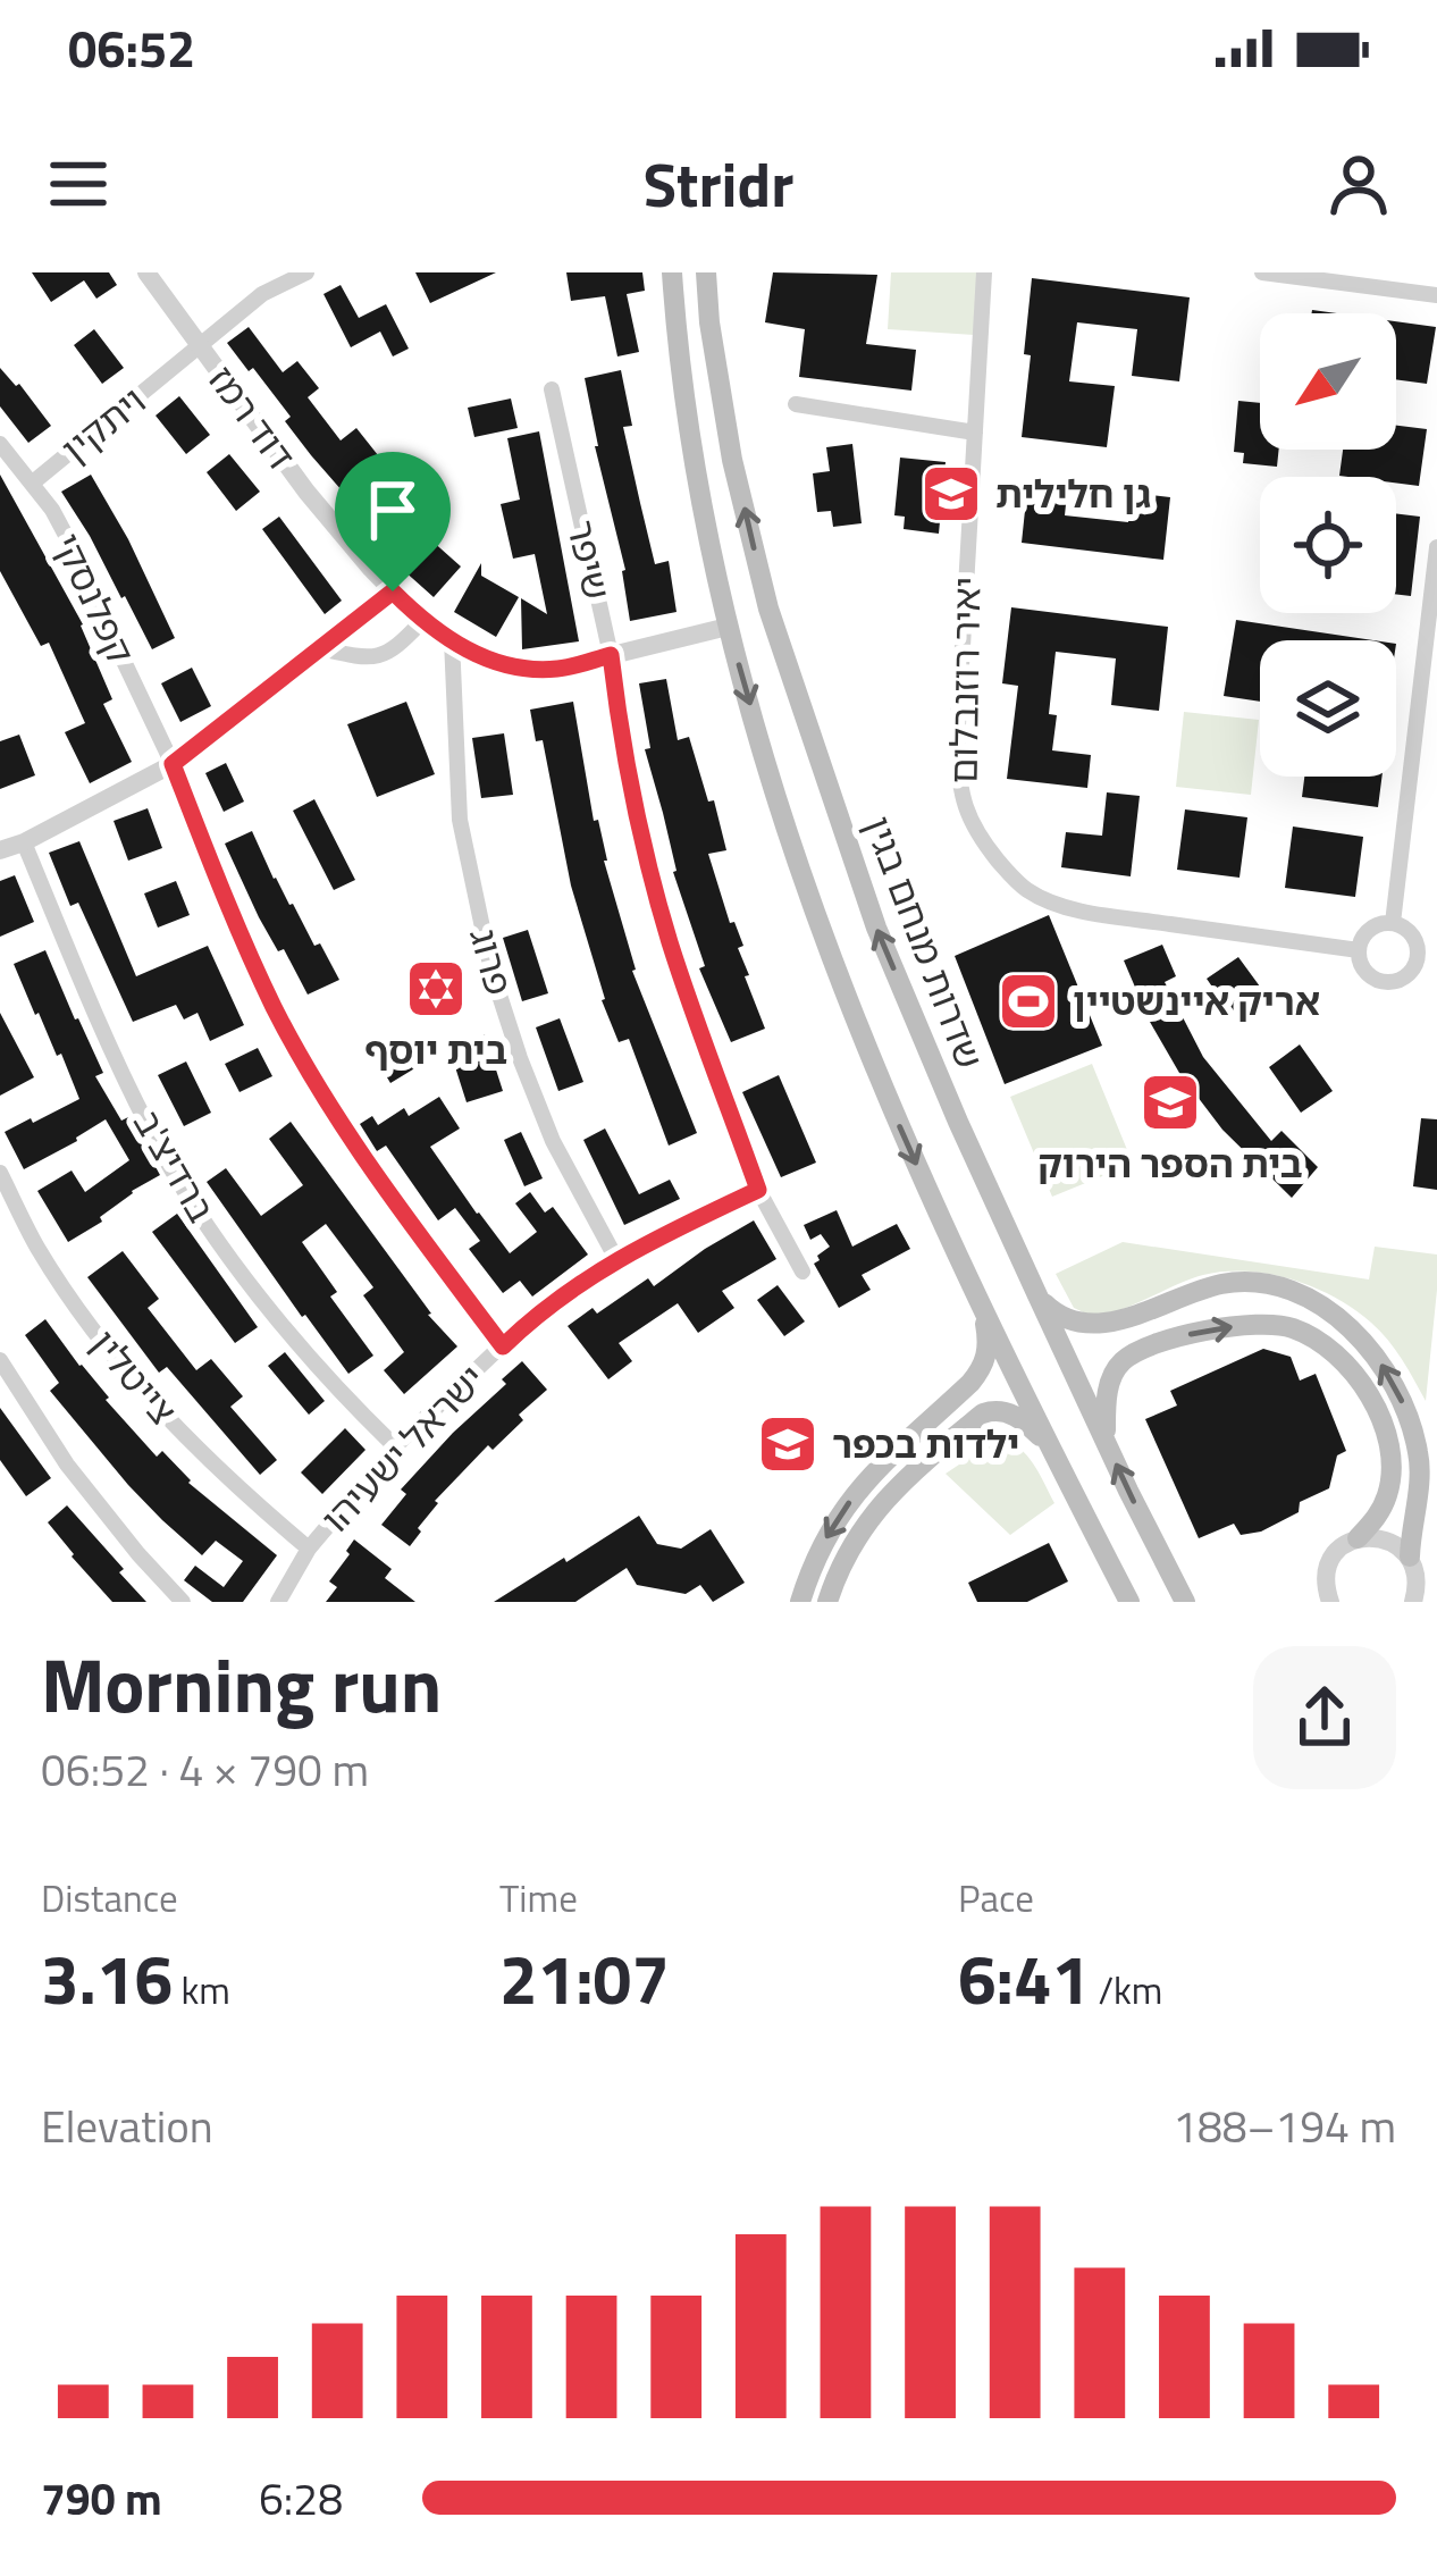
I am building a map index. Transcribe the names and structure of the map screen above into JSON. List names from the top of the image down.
{
  "streets": {
    "main road": ["שדרות מנחם בגין"],
    "street": [
      "דוד רמז",
      "ויתקין",
      "שיפר",
      "קפלנסקי",
      "יאיר רוזנבלום",
      "פרוג",
      "ברדיצ'ב",
      "צייטלין",
      "ישראל ישעיהו"
    ]
  },
  "crossings": [
    ["דוד רמז", "ויתקין"],
    ["דוד רמז", "שיפר"],
    ["דוד רמז", "פרוג"],
    ["ויתקין", "קפלנסקי"],
    ["שיפר", "ישראל ישעיהו"],
    ["קפלנסקי", "ישראל ישעיהו"],
    ["פרוג", "ישראל ישעיהו"],
    ["ברדיצ'ב", "ישראל ישעיהו"],
    ["צייטלין", "ישראל ישעיהו"]
  ],
  "places": {
    "school or university": ["גן חלילית", "בית הספר הירוק", "ילדות בכפר"],
    "synagogue": ["בית יוסף"],
    "sports": ["אריק איינשטיין"]
  },
  "north": "bottom left",
  "page": {
    "status": "06:52",
    "header": "Stridr",
    "heading": ["Morning run", "06:52 · 4 × 790 m"],
    "stats": [
      ["Distance", "3.16 km"],
      ["Time", "21:07"],
      ["Pace", "6:41 /km"]
    ],
    "chart": ["Elevation", "188–194 m"],
    "list": [
      {
        "name": "790 m",
        "note": "6:28"
      }
    ]
  }
}
